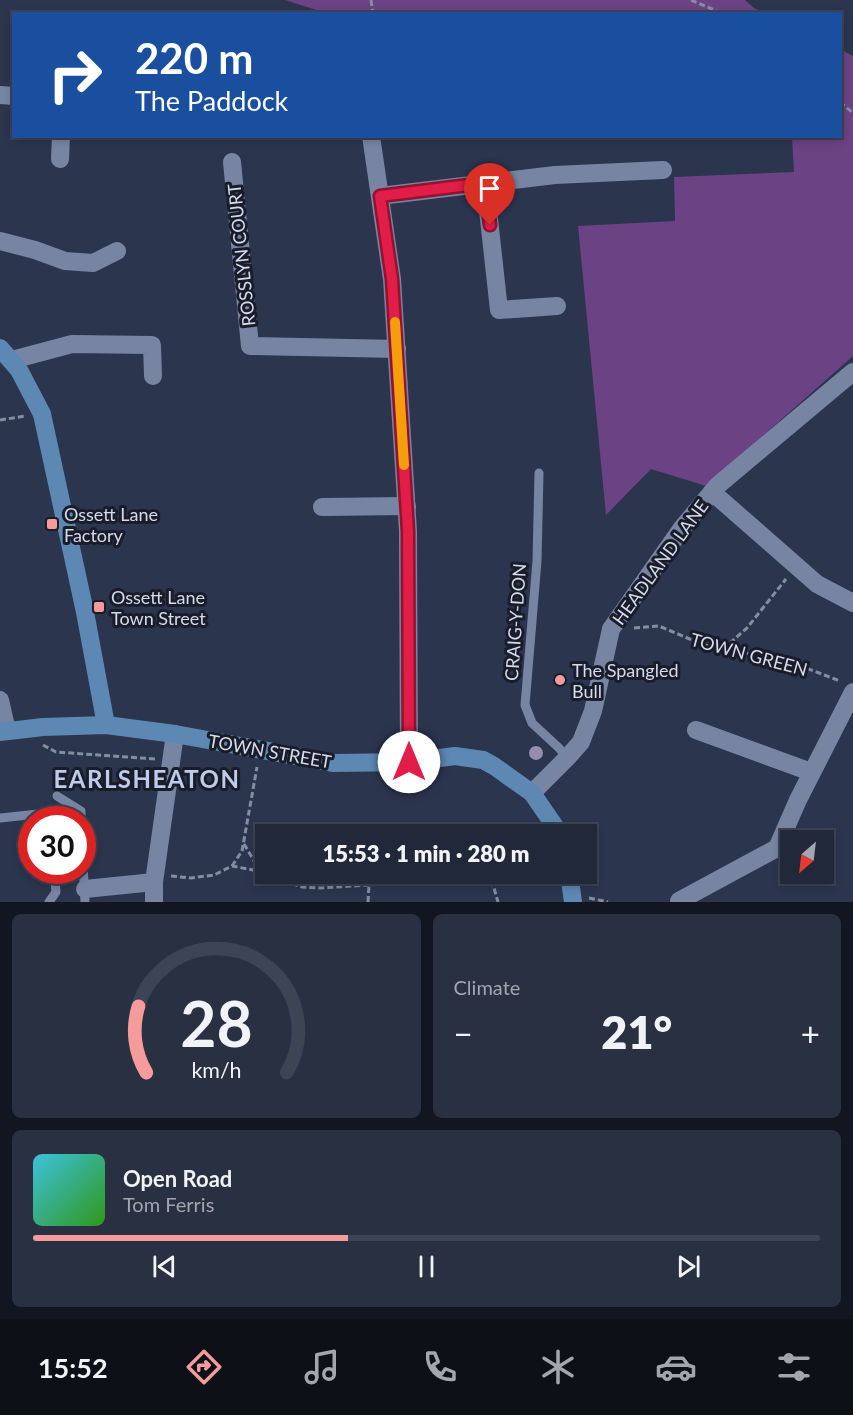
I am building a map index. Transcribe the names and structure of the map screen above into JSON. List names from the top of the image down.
{
  "streets": {
    "street": ["ROSSLYN COURT", "HEADLAND LANE", "TOWN STREET"],
    "lane": ["CRAIG-Y-DON"],
    "path": ["TOWN GREEN"]
  },
  "crossings": [
    ["HEADLAND LANE", "CRAIG-Y-DON"],
    ["HEADLAND LANE", "TOWN GREEN"],
    ["HEADLAND LANE", "TOWN STREET"]
  ],
  "districts": ["EARLSHEATON"],
  "places": {
    "transit": ["Ossett Lane Factory", "Ossett Lane Town Street"],
    "other": ["The Spangled Bull"]
  },
  "north": "bottom left",
  "page": {
    "turn": ["220 m", "The Paddock"],
    "limit": "30",
    "trip": "15:53 · 1 min · 280 m",
    "tile": "Climate",
    "heat": ["−", "21°", "+"],
    "song": ["Open Road", "Tom Ferris"],
    "tabs": "15:52",
    "gauge": ["28", "km/h"]
  }
}
